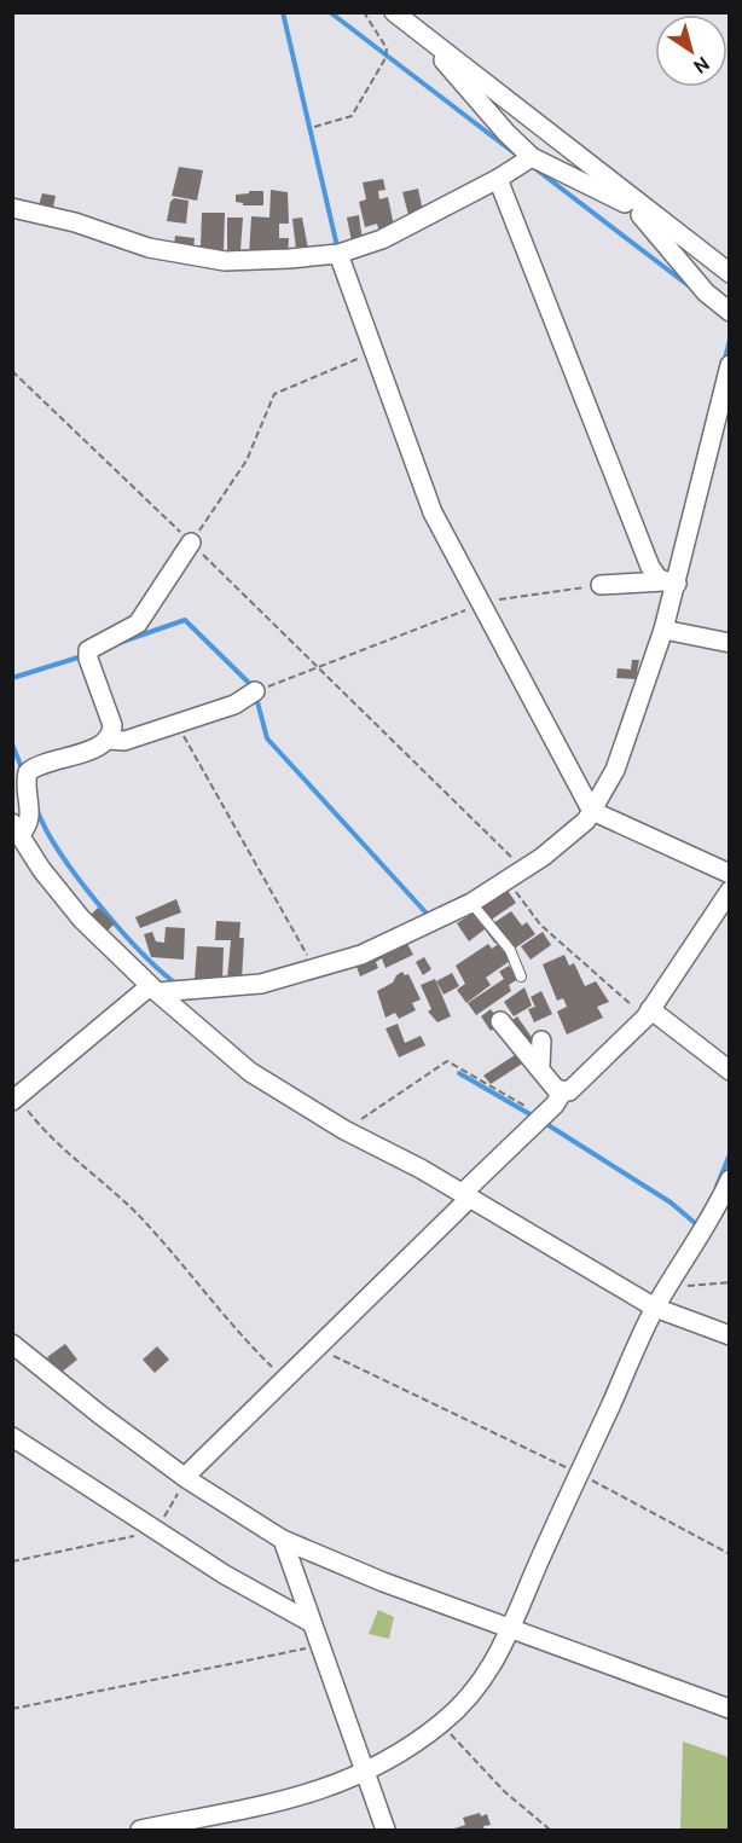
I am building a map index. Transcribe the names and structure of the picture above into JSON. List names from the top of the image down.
{
  "north": "bottom right"
}
